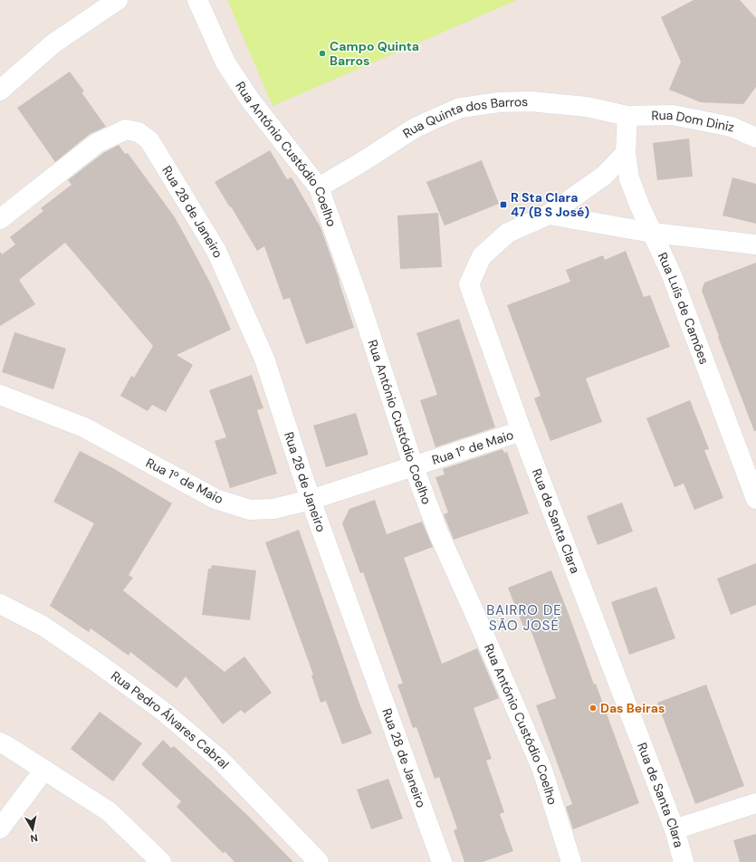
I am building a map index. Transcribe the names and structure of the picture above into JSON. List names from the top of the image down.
{
  "streets": {
    "street": [
      "Rua Quinta dos Barros",
      "Rua Dom Diniz",
      "Rua António Custódio Coelho",
      "Rua 28 de Janeiro",
      "Rua Luís de Camões",
      "Rua 1º de Maio",
      "Rua de Santa Clara",
      "Rua Pedro Álvares Cabral"
    ]
  },
  "crossings": [
    ["Rua Quinta dos Barros", "Rua Dom Diniz"],
    ["Rua Quinta dos Barros", "Rua António Custódio Coelho"],
    ["Rua Quinta dos Barros", "Rua Luís de Camões"],
    ["Rua Dom Diniz", "Rua Luís de Camões"],
    ["Rua António Custódio Coelho", "Rua 1º de Maio"],
    ["Rua 28 de Janeiro", "Rua 1º de Maio"],
    ["Rua Luís de Camões", "Rua de Santa Clara"],
    ["Rua 1º de Maio", "Rua de Santa Clara"]
  ],
  "districts": ["BAIRRO DE SÃO JOSÉ"],
  "places": {
    "other": ["Campo Quinta Barros", "Das Beiras"],
    "transit": ["R Sta Clara 47 (B S José)"]
  },
  "north": "bottom"
}
